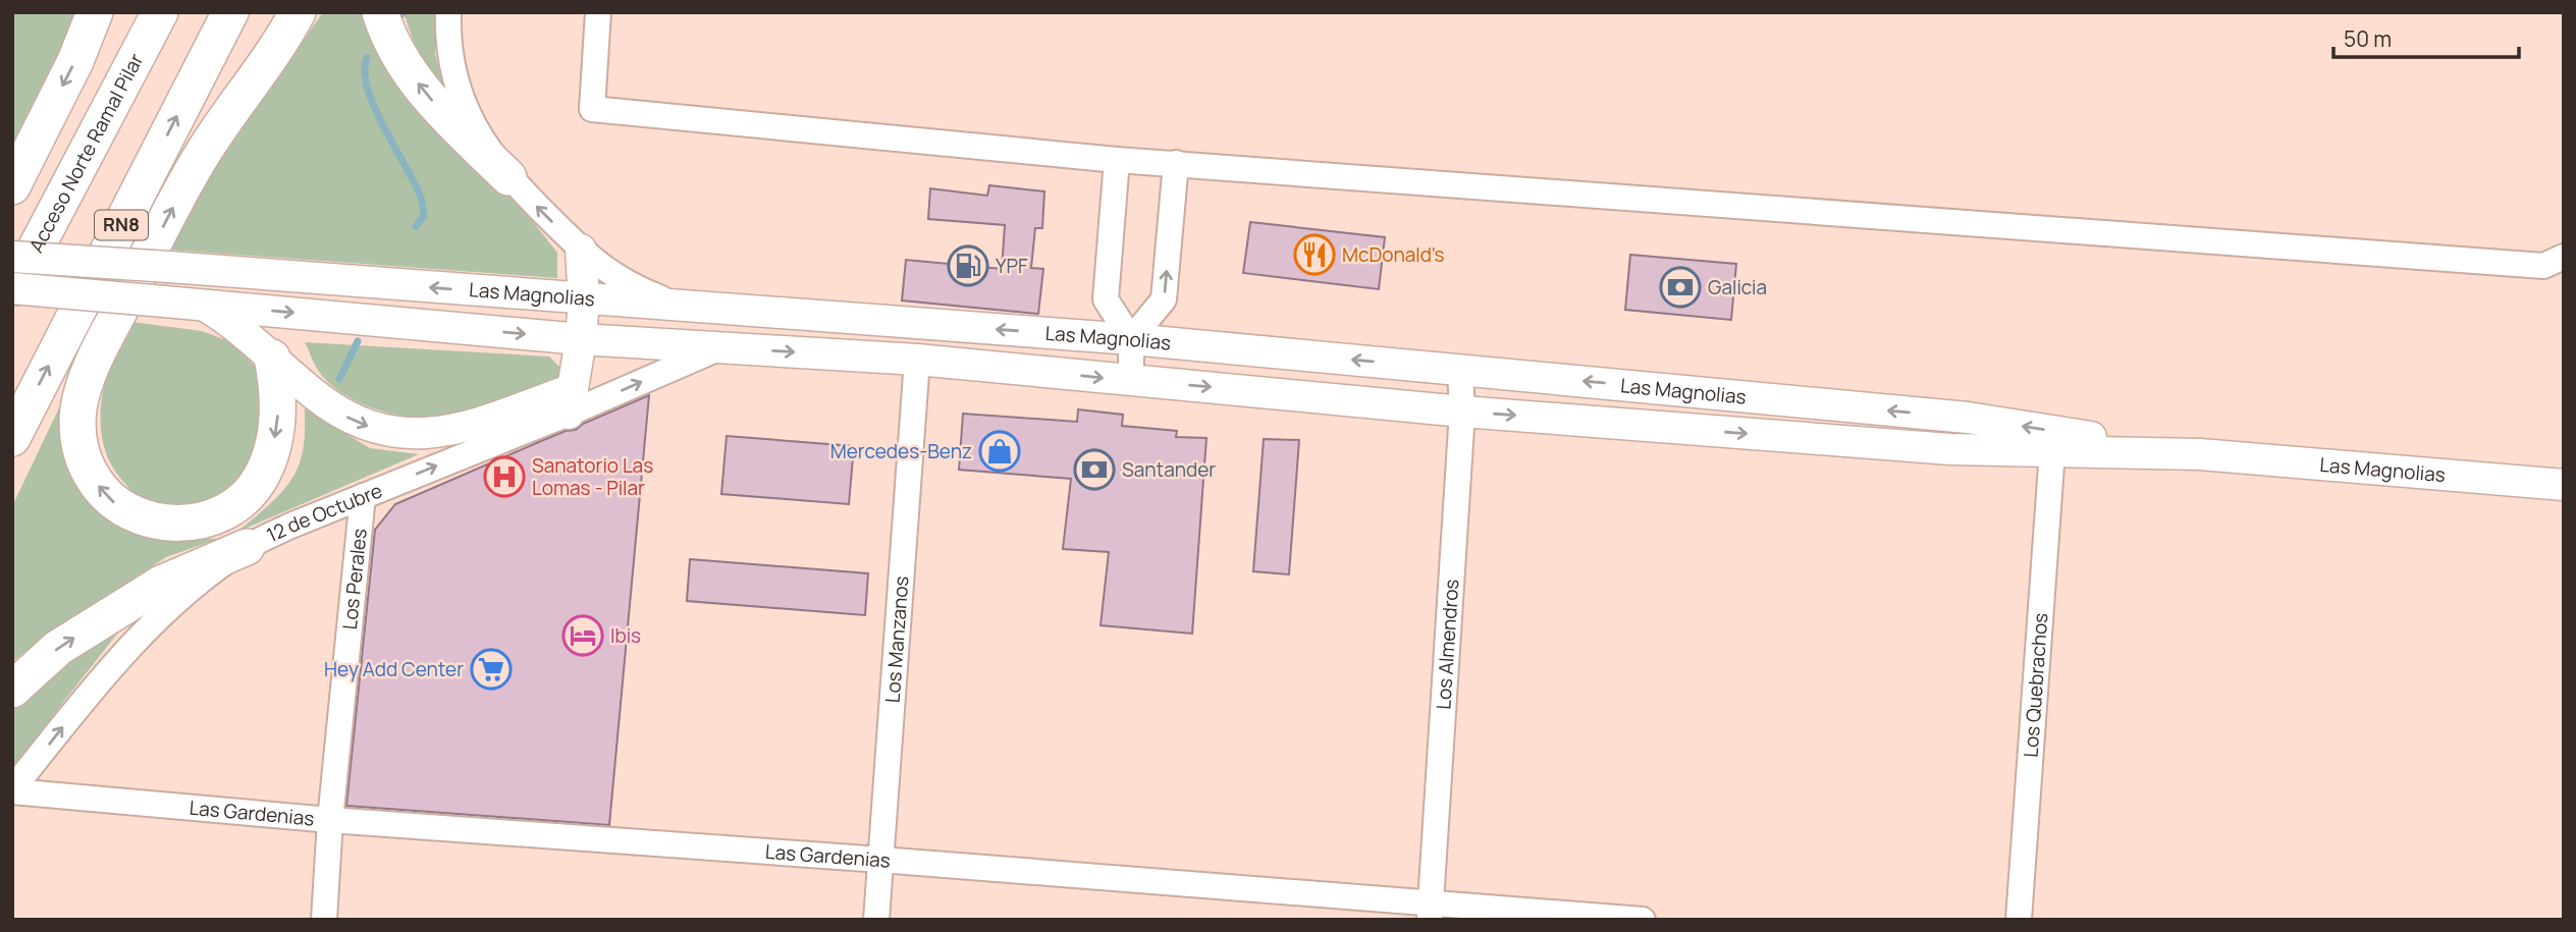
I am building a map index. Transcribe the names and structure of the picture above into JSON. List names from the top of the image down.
{
  "streets": {
    "highway": ["Acceso Norte Ramal Pilar", "RN8"],
    "main road": ["Las Magnolias"],
    "street": [
      "12 de Octubre",
      "Los Perales",
      "Los Manzanos",
      "Los Almendros",
      "Los Quebrachos",
      "Las Gardenias"
    ]
  },
  "crossings": [
    ["Acceso Norte Ramal Pilar", "Las Magnolias"],
    ["Las Magnolias", "12 de Octubre"],
    ["Las Magnolias", "Los Manzanos"],
    ["Las Magnolias", "Los Almendros"],
    ["Las Magnolias", "Los Quebrachos"],
    ["12 de Octubre", "Los Perales"],
    ["12 de Octubre", "Las Gardenias"],
    ["Los Perales", "Las Gardenias"],
    ["Los Manzanos", "Las Gardenias"],
    ["Los Almendros", "Las Gardenias"]
  ],
  "one_way": ["12 de Octubre"],
  "places": {
    "restaurant": ["McDonald's"],
    "fuel station": ["YPF"],
    "bank": ["Galicia", "Santander"],
    "shop": ["Mercedes-Benz"],
    "hospital": ["Sanatorio Las Lomas - Pilar"],
    "hotel": ["Ibis"],
    "supermarket": ["Hey Add Center"]
  },
  "scale_bar": "50 m"
}
